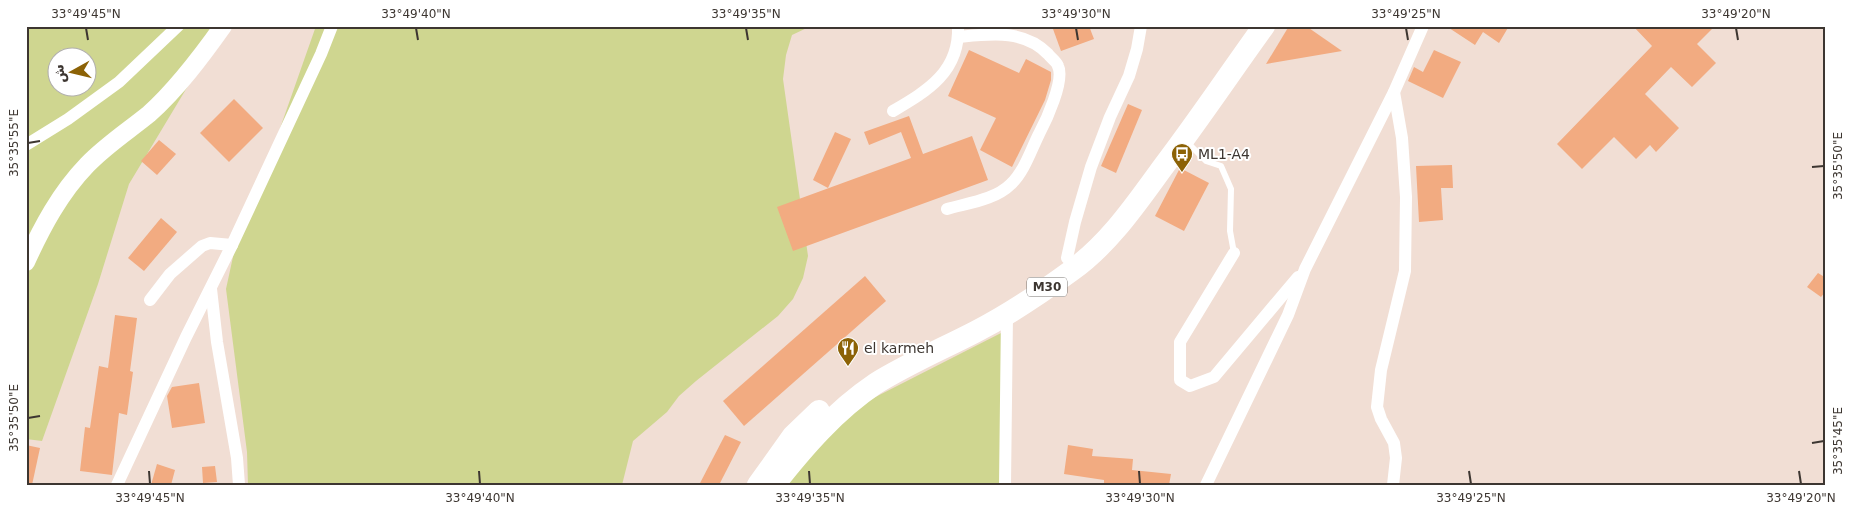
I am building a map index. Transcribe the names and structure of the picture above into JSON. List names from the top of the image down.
{
  "streets": {
    "highway": ["M30"]
  },
  "places": {
    "bus stop": ["ML1-A4"],
    "restaurant": ["el karmeh"]
  },
  "north": "left",
  "coordinates": [
    "33°49'45\"N",
    "33°49'40\"N",
    "33°49'35\"N",
    "33°49'30\"N",
    "33°49'25\"N",
    "33°49'20\"N",
    "35°35'55\"E",
    "35°35'50\"E",
    "35°35'45\"E"
  ]
}
